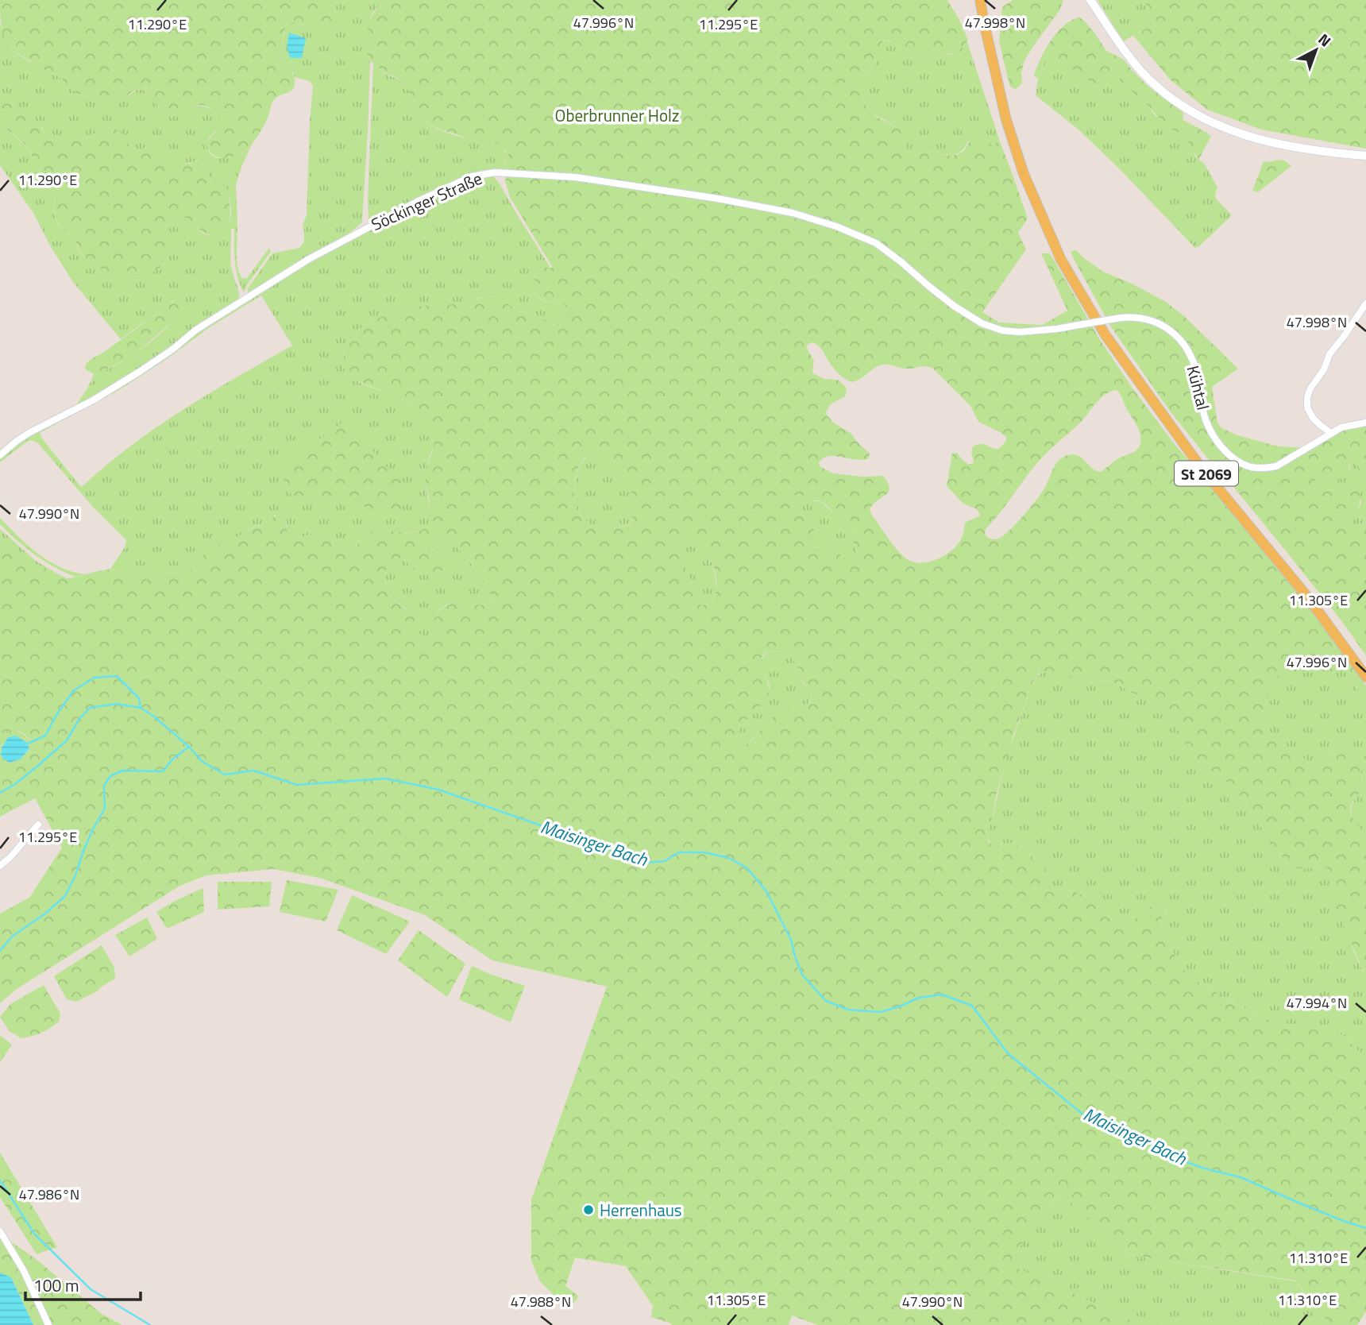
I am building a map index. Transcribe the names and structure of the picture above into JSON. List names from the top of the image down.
{
  "streets": {
    "main road": ["St 2069"],
    "street": ["Söckinger Straße", "Kühtal"]
  },
  "crossings": [
    ["Söckinger Straße", "Kühtal"]
  ],
  "water": ["Maisinger Bach"],
  "parks": ["Oberbrunner Holz"],
  "places": ["Herrenhaus"],
  "scale_bar": "100 m",
  "north": "top right",
  "coordinates": [
    "47.996°N",
    "47.998°N",
    "11.290°E",
    "11.295°E",
    "47.990°N",
    "11.305°E",
    "47.994°N",
    "47.986°N",
    "11.310°E",
    "47.988°N"
  ]
}
